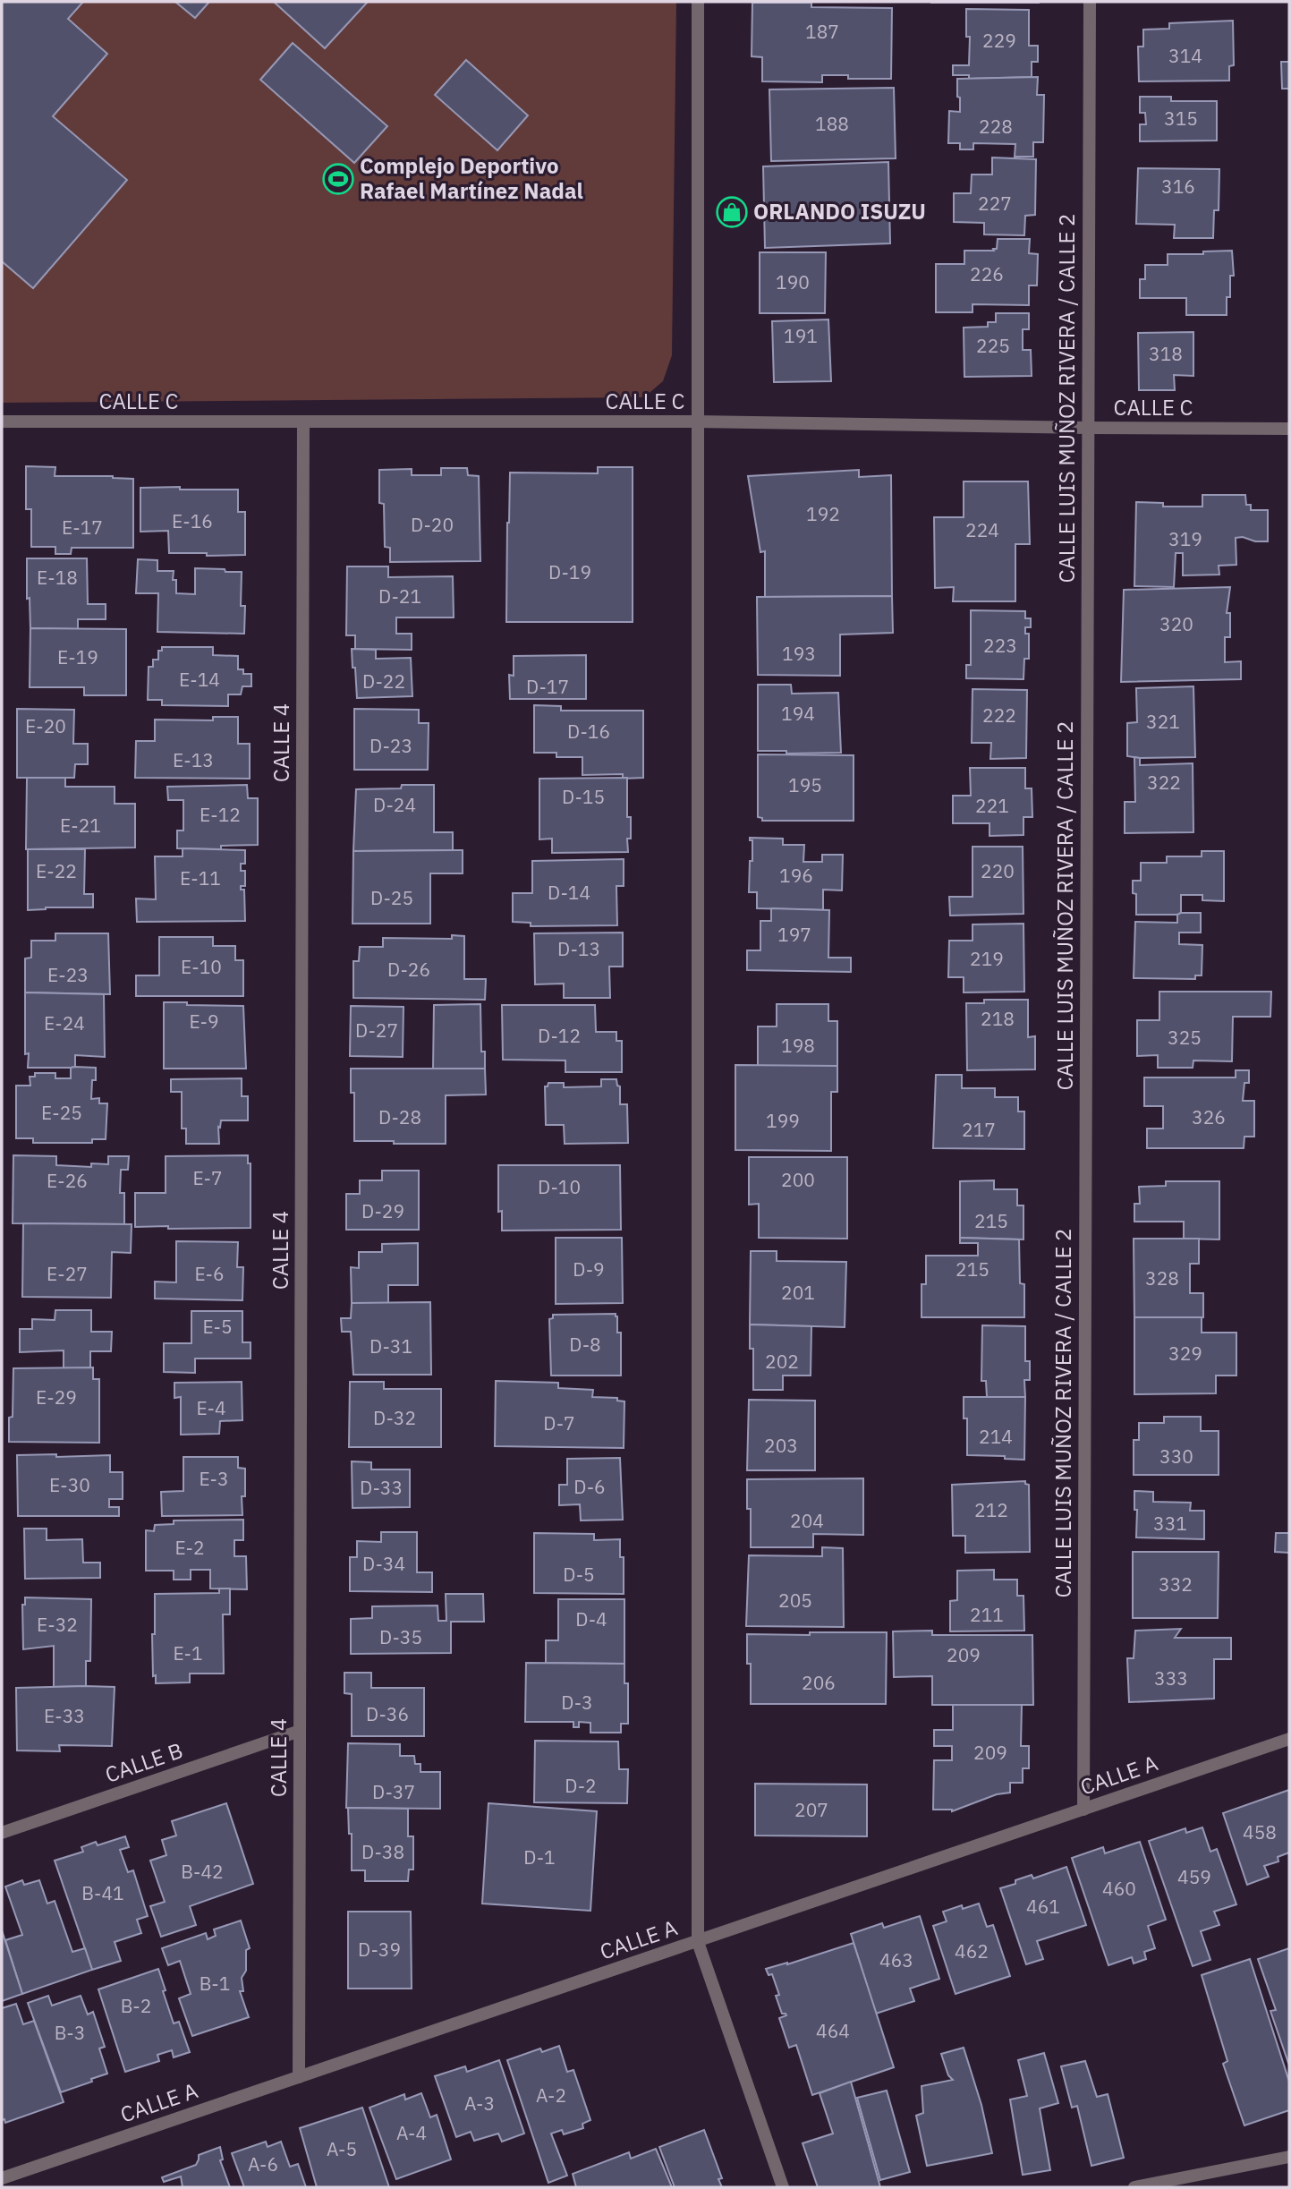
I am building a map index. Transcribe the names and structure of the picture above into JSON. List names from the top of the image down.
{
  "streets": {
    "street": [
      "CALLE LUIS MUÑOZ RIVERA / CALLE 2",
      "CALLE C",
      "CALLE 4",
      "CALLE B",
      "CALLE A"
    ]
  },
  "crossings": [
    ["CALLE LUIS MUÑOZ RIVERA / CALLE 2", "CALLE C"],
    ["CALLE LUIS MUÑOZ RIVERA / CALLE 2", "CALLE A"],
    ["CALLE C", "CALLE 4"],
    ["CALLE 4", "CALLE B"],
    ["CALLE 4", "CALLE A"]
  ],
  "places": {
    "sports": ["Complejo Deportivo Rafael Martínez Nadal"],
    "shop": ["ORLANDO ISUZU"]
  },
  "house_numbers": [
    "187",
    "229",
    "314",
    "315",
    "188",
    "228",
    "316",
    "227",
    "226",
    "190",
    "191",
    "225",
    "318",
    "192",
    "E-16",
    "D-20",
    "E-17",
    "224",
    "319",
    "D-19",
    "E-18",
    "D-21",
    "320",
    "223",
    "193",
    "E-19",
    "E-14",
    "D-22",
    "D-17",
    "194",
    "222",
    "321",
    "E-20",
    "D-16",
    "D-23",
    "E-13",
    "322",
    "195",
    "D-15",
    "D-24",
    "221",
    "E-12",
    "E-21",
    "E-22",
    "220",
    "196",
    "E-11",
    "D-14",
    "D-25",
    "197",
    "D-13",
    "219",
    "E-10",
    "D-26",
    "E-23",
    "218",
    "E-9",
    "E-24",
    "D-27",
    "D-12",
    "325",
    "198",
    "E-25",
    "D-28",
    "326",
    "199",
    "217",
    "E-7",
    "200",
    "E-26",
    "D-10",
    "D-29",
    "215",
    "D-9",
    "215",
    "E-27",
    "E-6",
    "328",
    "201",
    "E-5",
    "D-8",
    "D-31",
    "329",
    "202",
    "E-29",
    "E-4",
    "D-32",
    "D-7",
    "214",
    "203",
    "330",
    "E-3",
    "E-30",
    "D-6",
    "D-33",
    "212",
    "204",
    "331",
    "E-2",
    "D-34",
    "D-5",
    "332",
    "205",
    "211",
    "D-4",
    "E-32",
    "D-35",
    "E-1",
    "209",
    "333",
    "206",
    "D-3",
    "D-36",
    "E-33",
    "209",
    "D-2",
    "D-37",
    "207",
    "458",
    "D-38",
    "D-1",
    "B-42",
    "459",
    "460",
    "B-41",
    "461",
    "D-39",
    "462",
    "463",
    "B-1",
    "B-2",
    "464",
    "B-3",
    "A-2",
    "A-3",
    "A-4",
    "A-5",
    "A-6"
  ]
}
